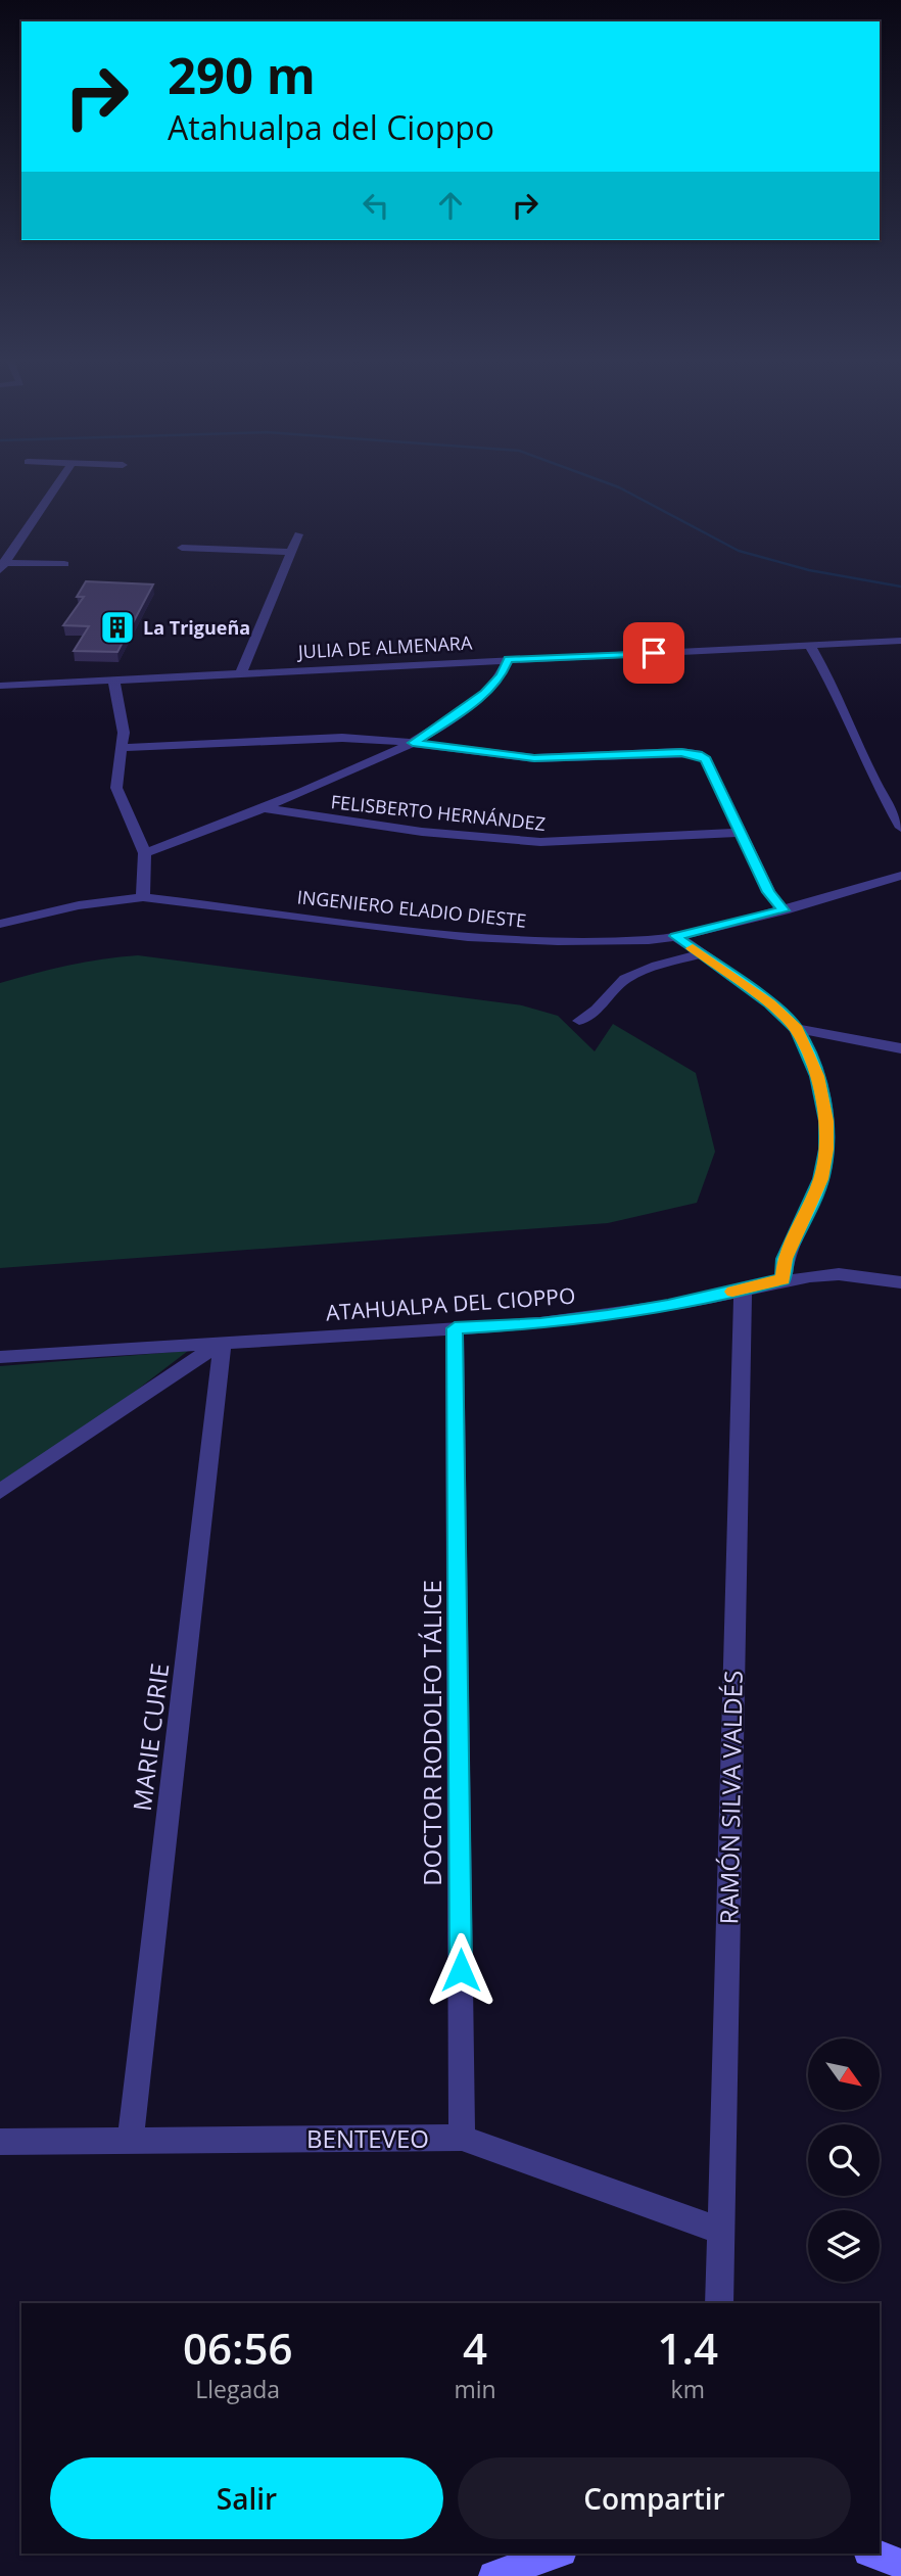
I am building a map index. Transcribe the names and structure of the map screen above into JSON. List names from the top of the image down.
{
  "streets": {
    "street": [
      "JULIA DE ALMENARA",
      "FELISBERTO HERNÁNDEZ",
      "INGENIERO ELADIO DIESTE",
      "ATAHUALPA DEL CIOPPO",
      "DOCTOR RODOLFO TÁLICE",
      "MARIE CURIE",
      "RAMÓN SILVA VALDÉS",
      "BENTEVEO"
    ]
  },
  "crossings": [
    ["ATAHUALPA DEL CIOPPO", "DOCTOR RODOLFO TÁLICE"],
    ["ATAHUALPA DEL CIOPPO", "MARIE CURIE"],
    ["ATAHUALPA DEL CIOPPO", "RAMÓN SILVA VALDÉS"],
    ["DOCTOR RODOLFO TÁLICE", "BENTEVEO"],
    ["MARIE CURIE", "BENTEVEO"],
    ["RAMÓN SILVA VALDÉS", "BENTEVEO"]
  ],
  "places": {
    "building": ["La Trigueña"]
  },
  "north": "bottom right",
  "page": {
    "turn": ["290 m", "Atahualpa del Cioppo"],
    "eta": [
      "06:56",
      "Llegada",
      "4",
      "min",
      "1.4",
      "km"
    ],
    "buttons": ["Salir", "Compartir"]
  }
}
